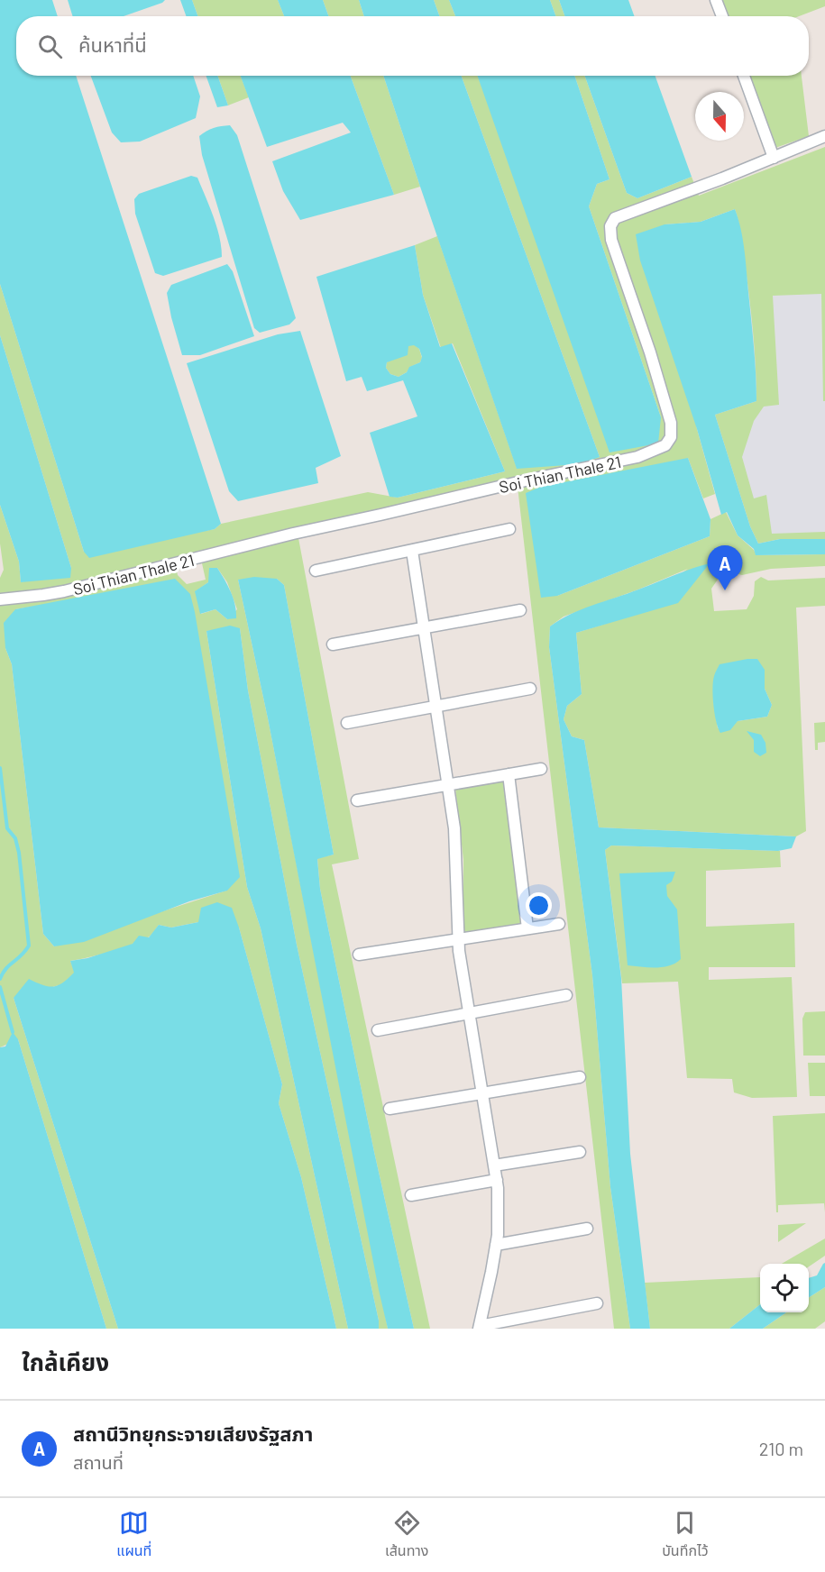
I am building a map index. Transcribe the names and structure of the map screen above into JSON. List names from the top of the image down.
{
  "streets": {
    "street": ["Soi Thian Thale 21"]
  },
  "north": "bottom",
  "page": {
    "search": "ค้นหาที่นี่",
    "pins": "A",
    "heading": "ใกล้เคียง",
    "list": [
      {
        "mark": "A",
        "name": "สถานีวิทยุกระจายเสียงรัฐสภา",
        "note": "สถานที่",
        "value": "210 m"
      }
    ],
    "nav": ["แผนที่", "เส้นทาง", "บันทึกไว้"]
  }
}
